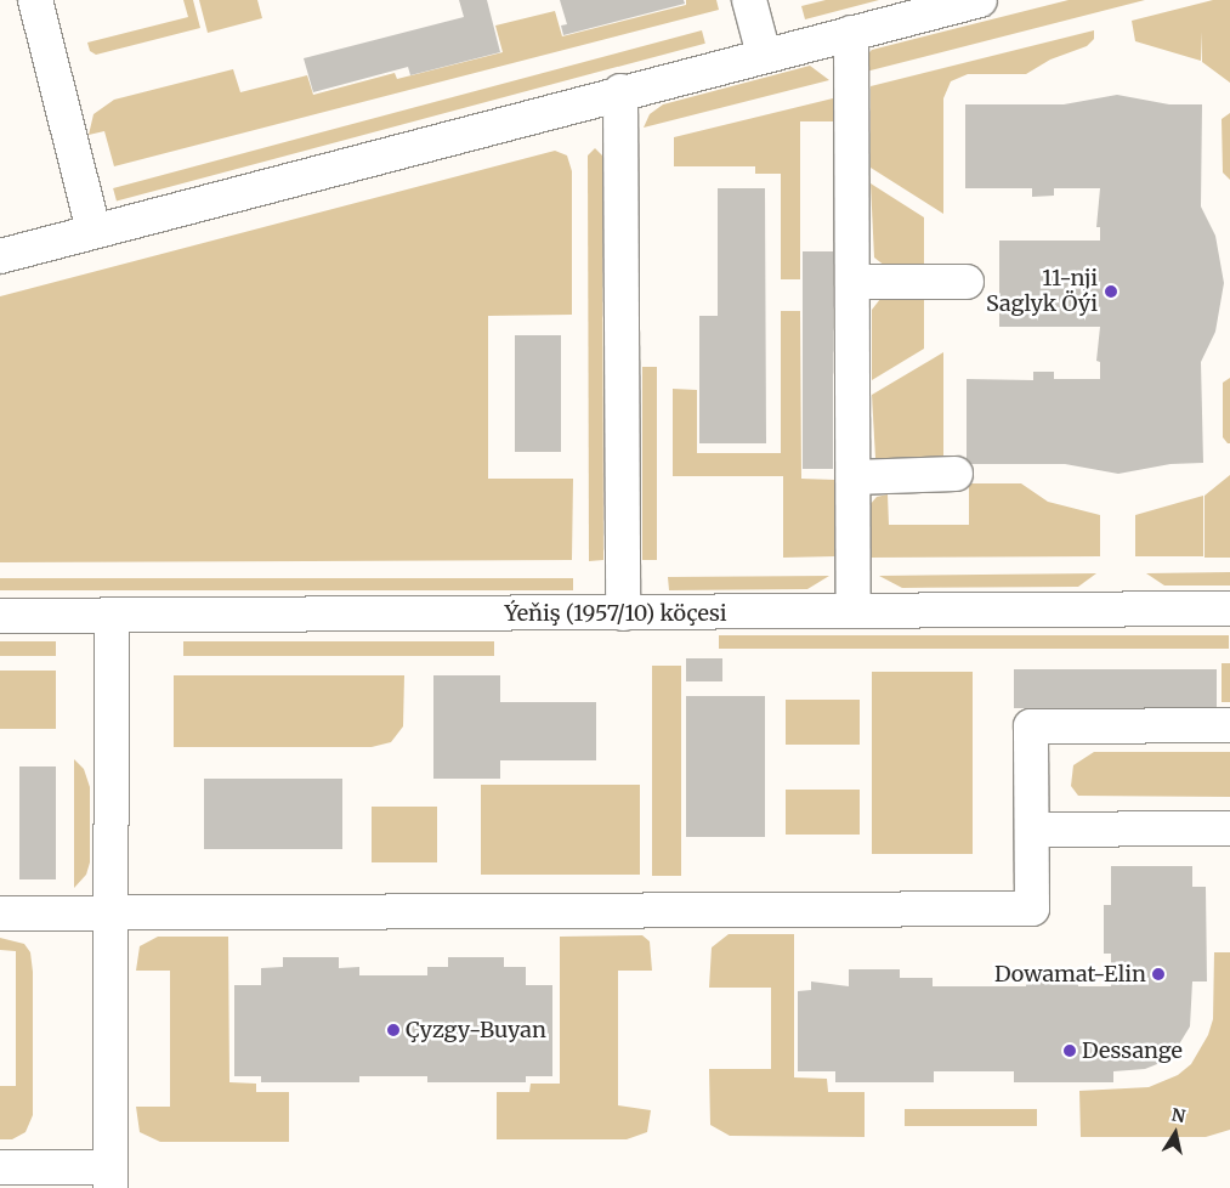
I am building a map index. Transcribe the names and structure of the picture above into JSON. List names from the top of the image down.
{
  "streets": {
    "street": ["Ýeňiş (1957/10) köçesi"]
  },
  "places": [
    "11-nji Saglyk Öýi",
    "Dowamat-Elin",
    "Çyzgy-Buyan",
    "Dessange"
  ],
  "north": "top"
}
